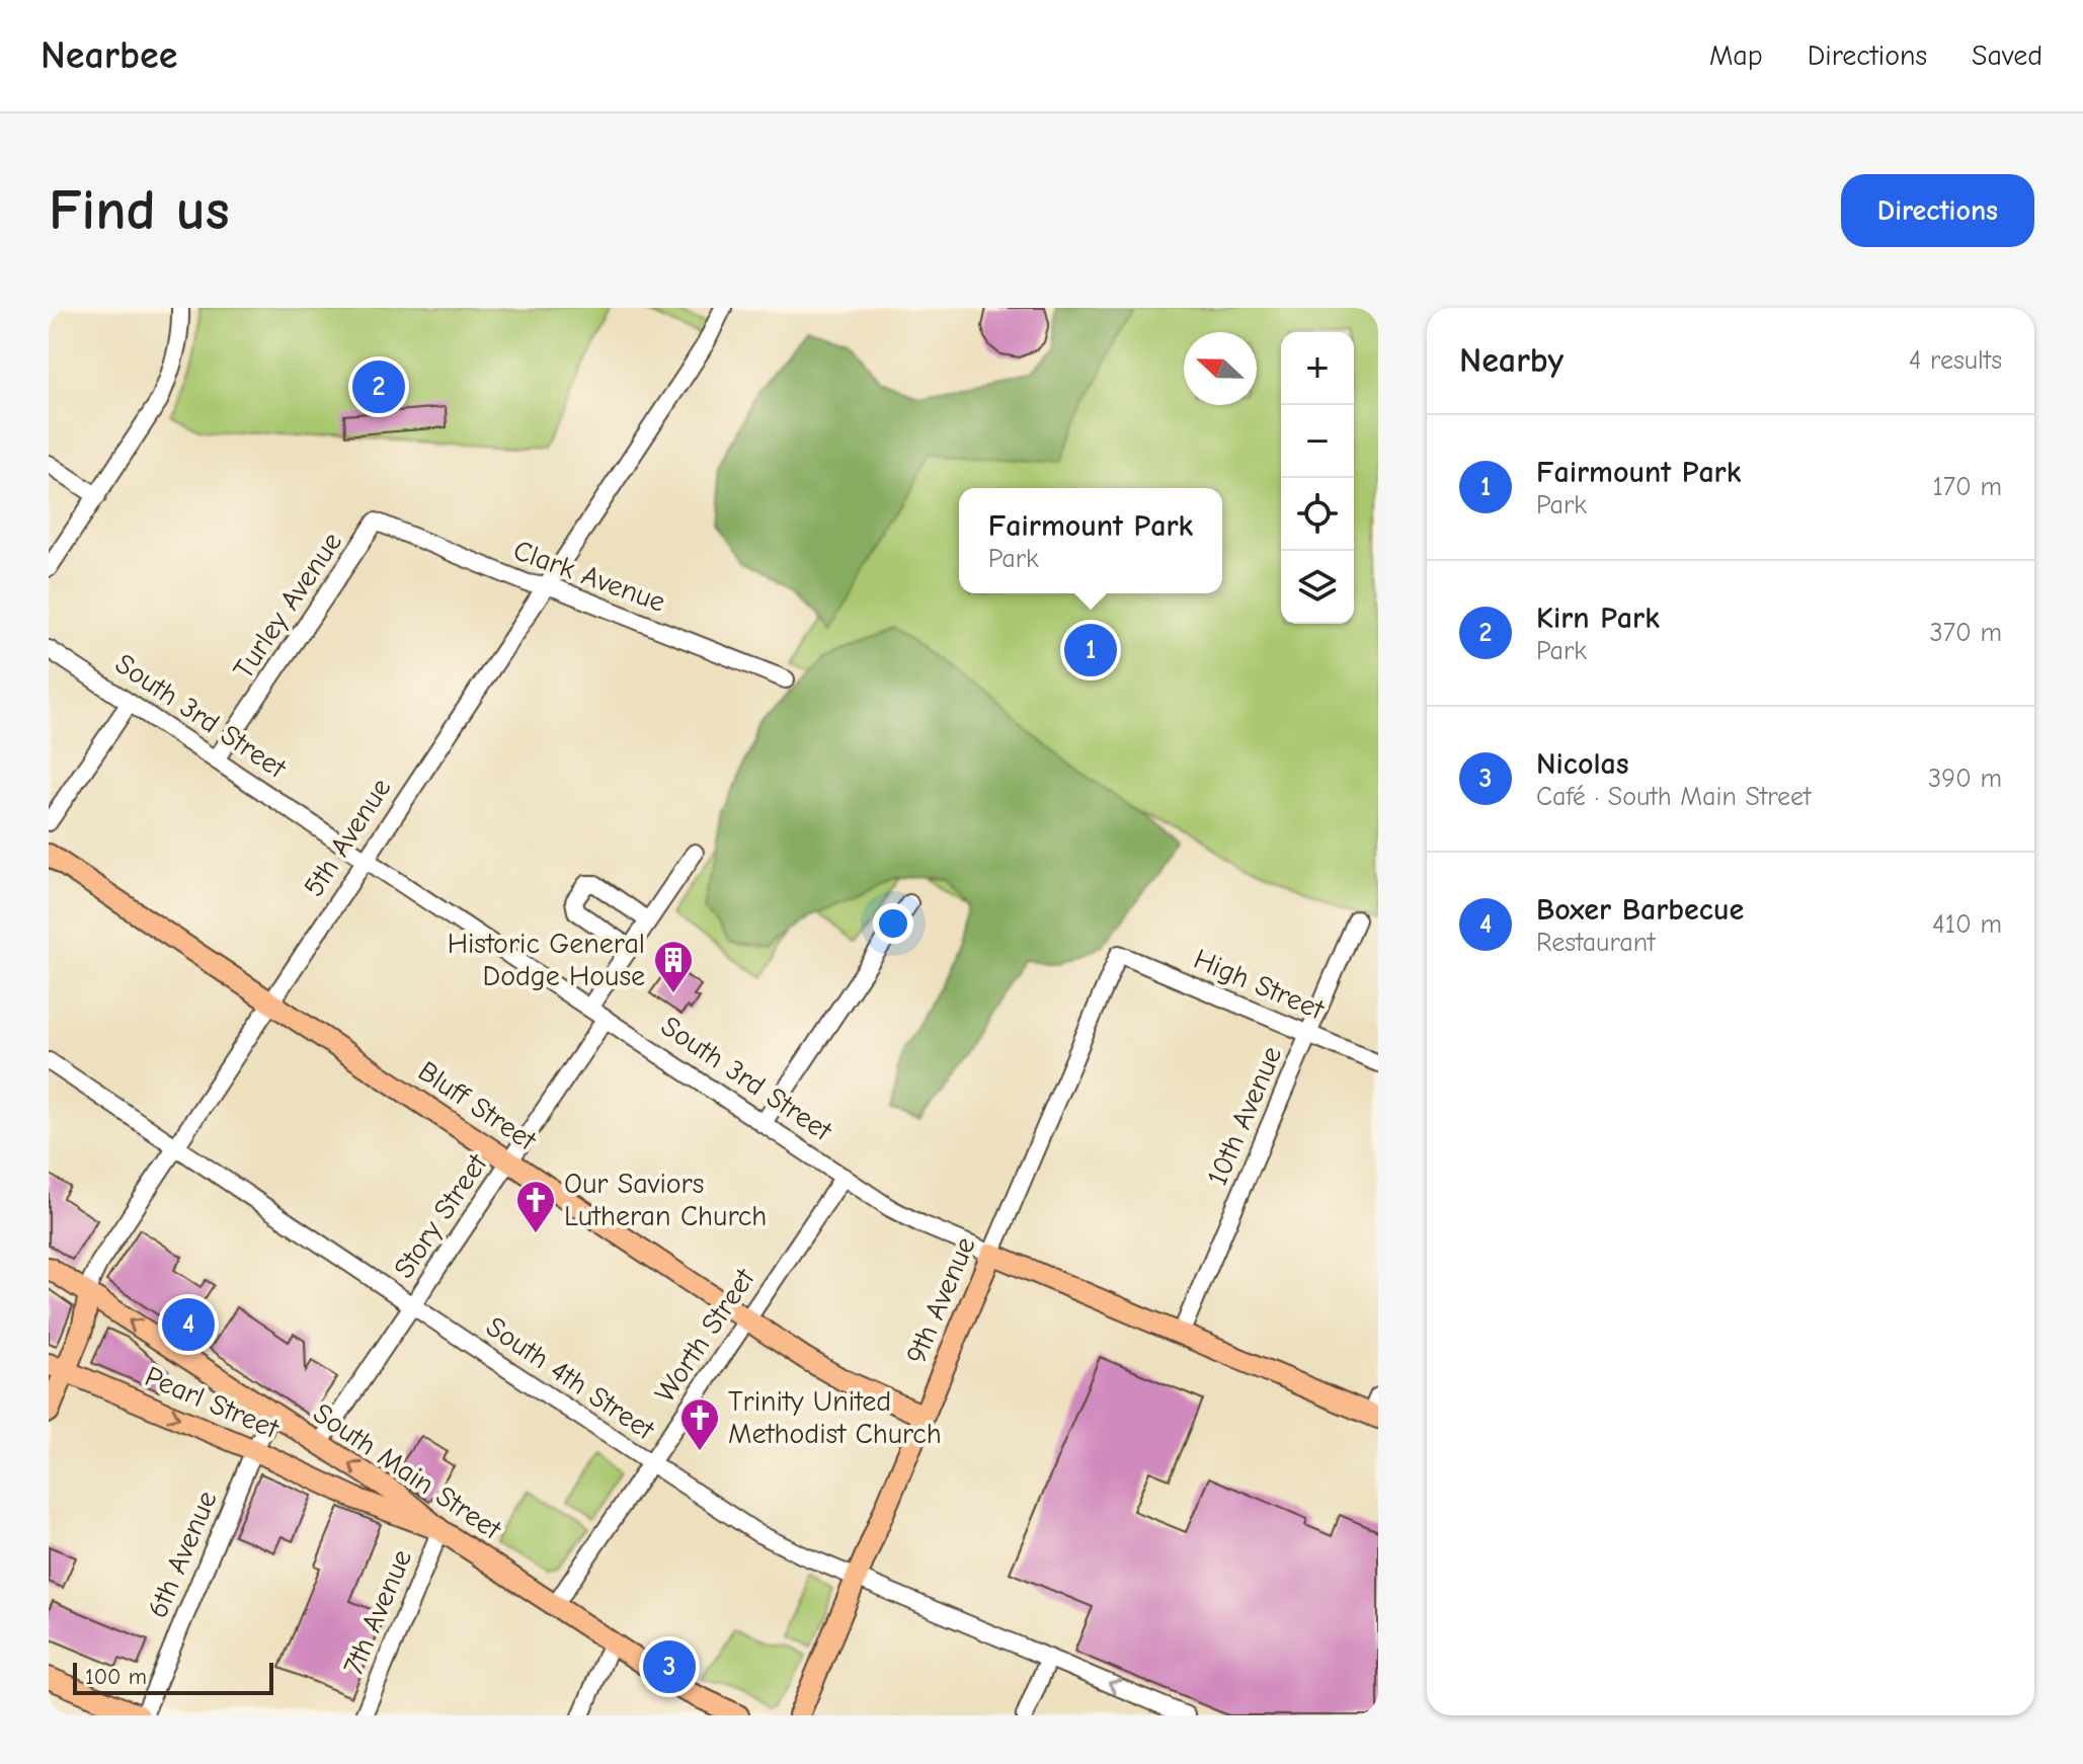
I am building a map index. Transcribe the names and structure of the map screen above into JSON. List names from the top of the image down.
{
  "streets": {
    "main road": [
      "South 3rd Street",
      "5th Avenue",
      "Bluff Street",
      "9th Avenue",
      "Pearl Street",
      "South Main Street"
    ],
    "street": [
      "Clark Avenue",
      "Turley Avenue",
      "High Street",
      "10th Avenue",
      "Story Street",
      "Worth Street",
      "South 4th Street",
      "6th Avenue",
      "7th Avenue"
    ]
  },
  "crossings": [
    ["Clark Avenue", "Turley Avenue"],
    ["Clark Avenue", "5th Avenue"],
    ["Turley Avenue", "South 3rd Street"],
    ["South 3rd Street", "5th Avenue"],
    ["South 3rd Street", "10th Avenue"],
    ["South 3rd Street", "Story Street"],
    ["South 3rd Street", "9th Avenue"],
    ["South 3rd Street", "Worth Street"],
    ["5th Avenue", "Bluff Street"],
    ["5th Avenue", "South 4th Street"],
    ["5th Avenue", "Pearl Street"],
    ["5th Avenue", "South Main Street"],
    ["High Street", "10th Avenue"],
    ["High Street", "9th Avenue"],
    ["Bluff Street", "Story Street"],
    ["Bluff Street", "9th Avenue"],
    ["Bluff Street", "Worth Street"],
    ["Story Street", "South 4th Street"],
    ["Story Street", "South Main Street"],
    ["9th Avenue", "South 4th Street"],
    ["Worth Street", "South 4th Street"],
    ["Worth Street", "South Main Street"],
    ["Pearl Street", "South Main Street"],
    ["Pearl Street", "6th Avenue"],
    ["Pearl Street", "7th Avenue"],
    ["South Main Street", "6th Avenue"],
    ["South Main Street", "7th Avenue"]
  ],
  "one_way": ["Pearl Street", "South Main Street"],
  "places": {
    "building": ["Historic General Dodge House"],
    "church": ["Our Saviors Lutheran Church", "Trinity United Methodist Church"]
  },
  "scale_bar": "100 m",
  "north": "left",
  "page": {
    "header": "Nearbee",
    "nav": ["Map", "Directions", "Saved"],
    "buttons": "Directions",
    "title": "Find us",
    "heading": ["Nearby", "4 results"],
    "map_buttons": ["+", "−"],
    "pins": [
      "2",
      "1",
      "4",
      "3"
    ],
    "list": [
      {
        "mark": "1",
        "name": "Fairmount Park",
        "note": "Park",
        "value": "170 m"
      },
      {
        "mark": "2",
        "name": "Kirn Park",
        "note": "Park",
        "value": "370 m"
      },
      {
        "mark": "3",
        "name": "Nicolas",
        "note": "Café · South Main Street",
        "value": "390 m"
      },
      {
        "mark": "4",
        "name": "Boxer Barbecue",
        "note": "Restaurant",
        "value": "410 m"
      }
    ],
    "popup": ["Fairmount Park", "Park"],
    "scale": "100 m"
  }
}
